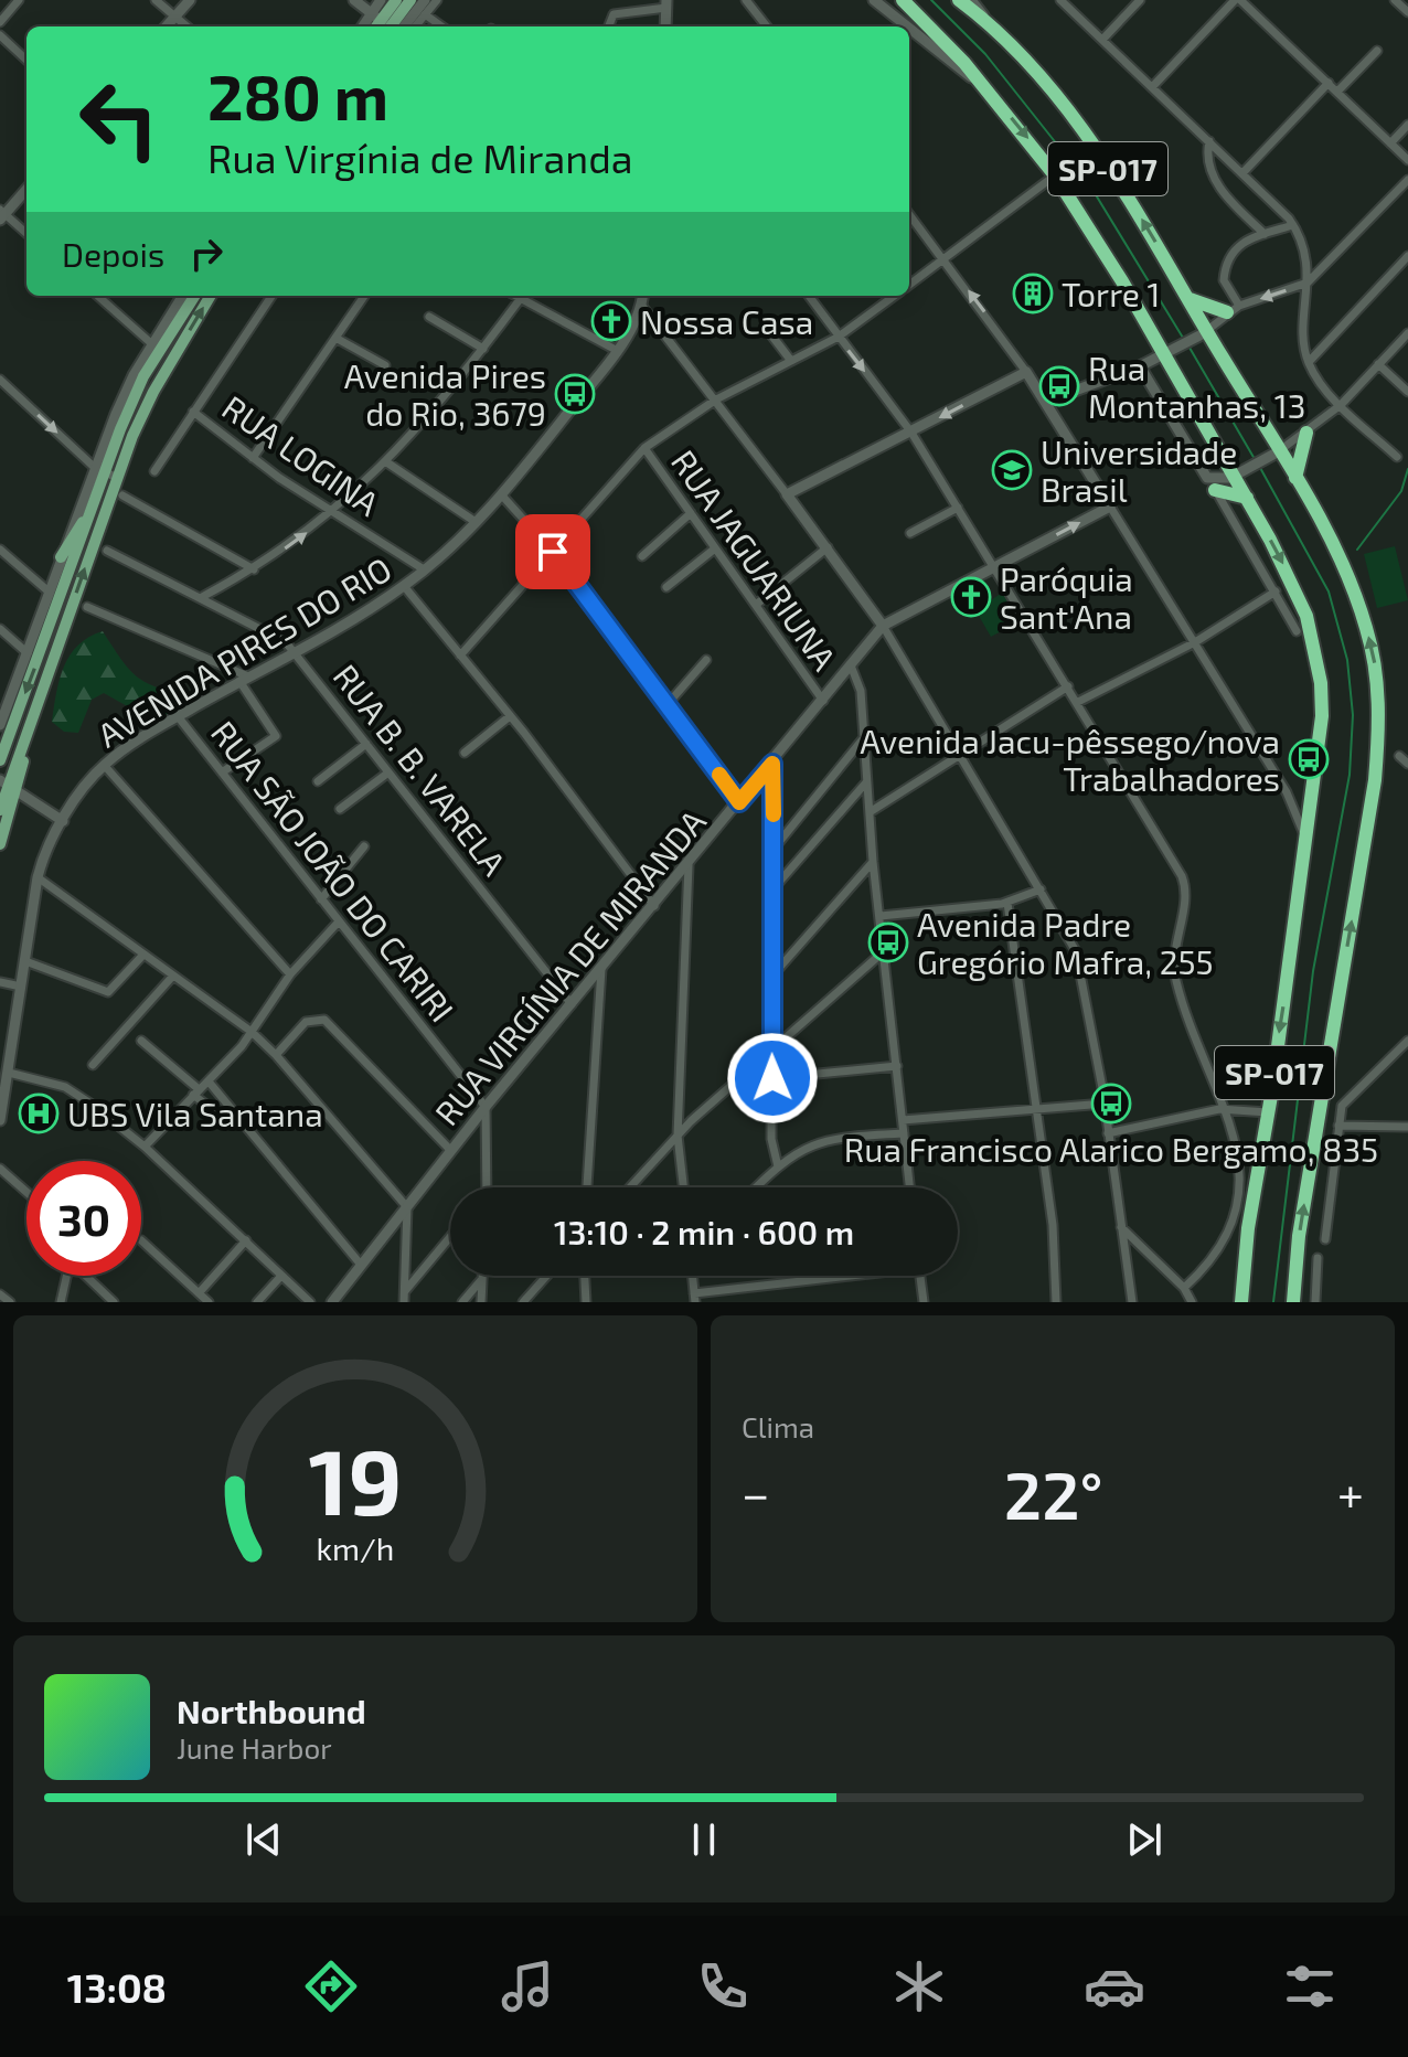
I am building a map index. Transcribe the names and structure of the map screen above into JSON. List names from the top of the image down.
{
  "streets": {
    "highway": ["SP-017"],
    "street": [
      "RUA LOGINA",
      "RUA JAGUARIUNA",
      "AVENIDA PIRES DO RIO",
      "RUA B. B. VARELA",
      "RUA SÃO JOÃO DO CARIRI",
      "RUA VIRGÍNIA DE MIRANDA"
    ]
  },
  "crossings": [
    ["RUA LOGINA", "AVENIDA PIRES DO RIO"],
    ["RUA JAGUARIUNA", "RUA VIRGÍNIA DE MIRANDA"],
    ["AVENIDA PIRES DO RIO", "RUA B. B. VARELA"],
    ["AVENIDA PIRES DO RIO", "RUA SÃO JOÃO DO CARIRI"],
    ["RUA B. B. VARELA", "RUA VIRGÍNIA DE MIRANDA"],
    ["RUA SÃO JOÃO DO CARIRI", "RUA VIRGÍNIA DE MIRANDA"]
  ],
  "places": {
    "building": ["Torre 1"],
    "church": ["Nossa Casa", "Paróquia Sant'Ana"],
    "bus stop": [
      "Rua Montanhas, 13",
      "Avenida Pires do Rio, 3679",
      "Avenida Jacu-pêssego/nova Trabalhadores",
      "Avenida Padre Gregório Mafra, 255",
      "Rua Francisco Alarico Bergamo, 835"
    ],
    "school or university": ["Universidade Brasil"],
    "hospital": ["UBS Vila Santana"]
  },
  "page": {
    "turn": ["280 m", "Rua Virgínia de Miranda"],
    "then": "Depois",
    "limit": "30",
    "trip": "13:10 · 2 min · 600 m",
    "tile": "Clima",
    "heat": ["−", "22°", "+"],
    "song": ["Northbound", "June Harbor"],
    "tabs": "13:08",
    "gauge": ["19", "km/h"]
  }
}
